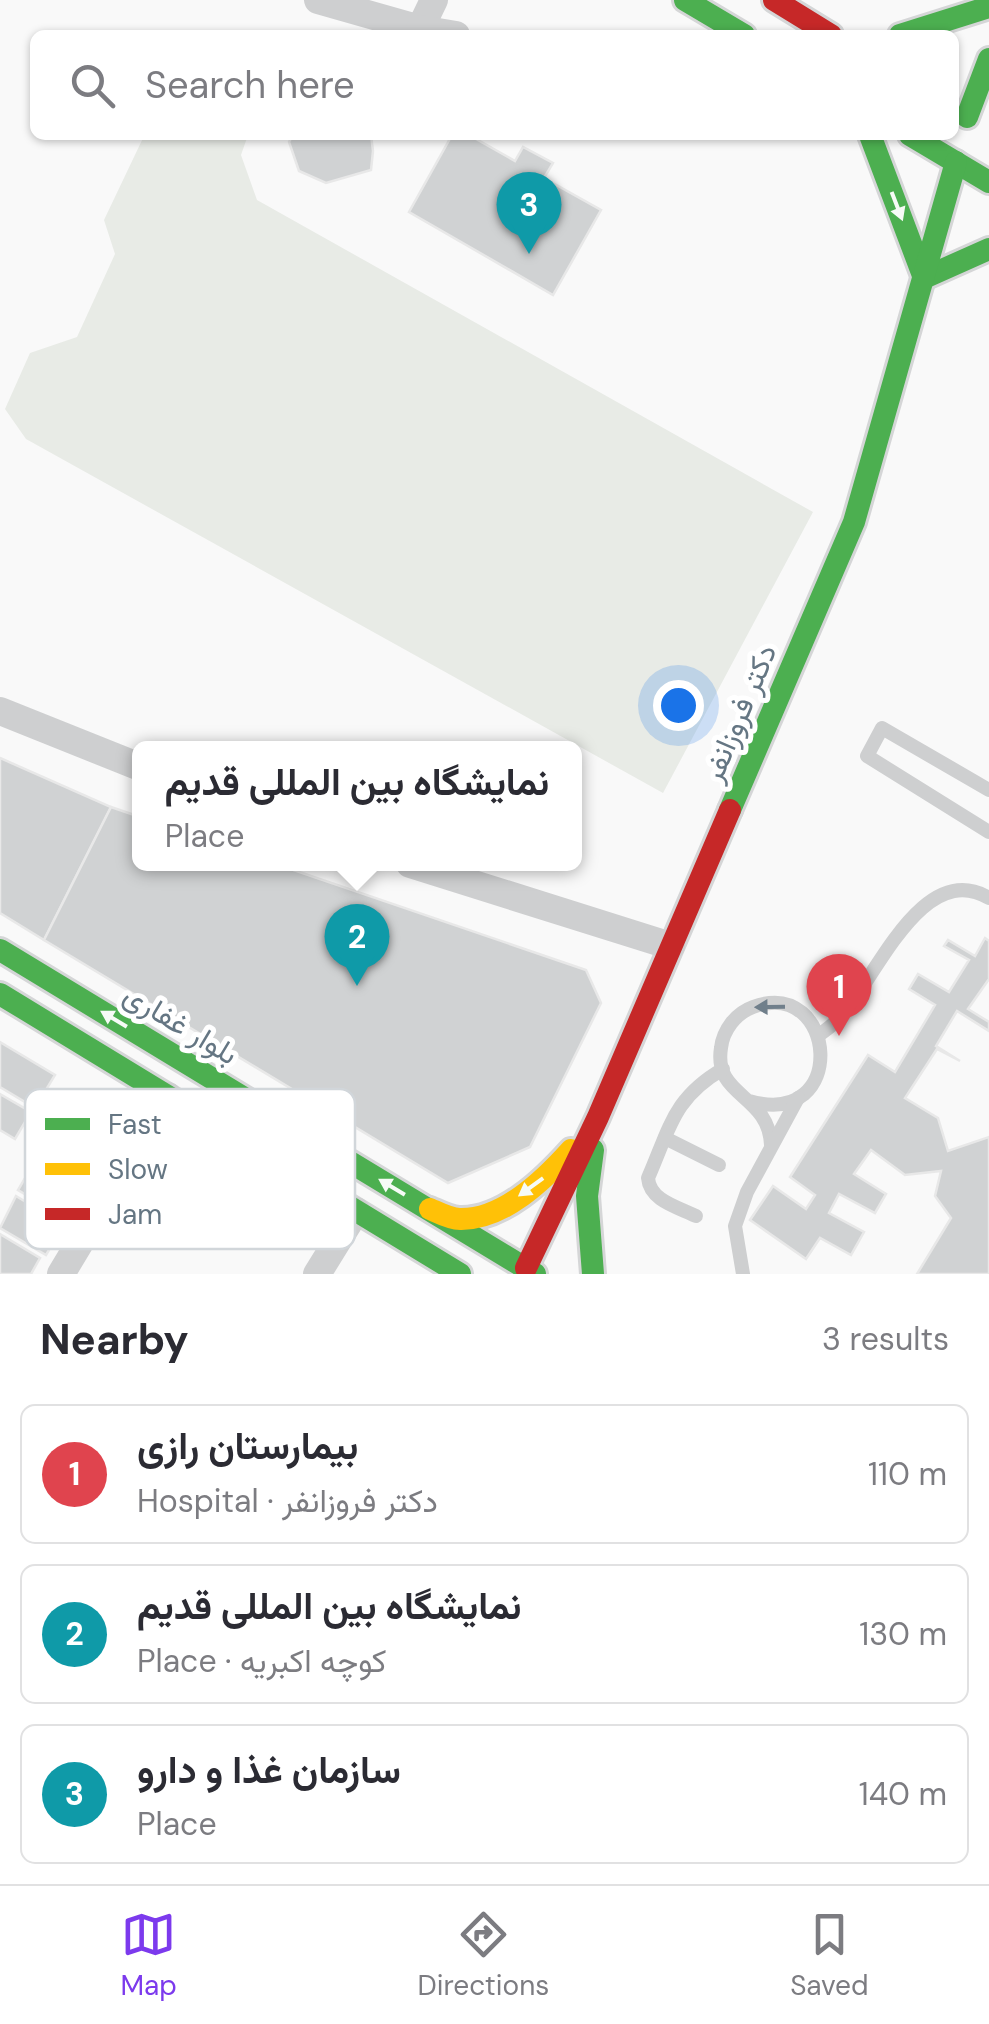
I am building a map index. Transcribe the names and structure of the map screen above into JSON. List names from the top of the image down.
{
  "streets": {
    "street": ["دکتر فروزانفر", "بلوار غفاری"]
  },
  "crossings": [
    ["دکتر فروزانفر", "بلوار غفاری"]
  ],
  "legend": ["Fast", "Slow", "Jam"],
  "page": {
    "search": "Search here",
    "pins": ["3", "2", "1"],
    "popup": ["نمایشگاه بین المللی قدیم", "Place"],
    "heading": ["Nearby", "3 results"],
    "list": [
      {
        "mark": "1",
        "name": "بیمارستان رازی",
        "note": "Hospital · دکتر فروزانفر",
        "value": "110 m"
      },
      {
        "mark": "2",
        "name": "نمایشگاه بین المللی قدیم",
        "note": "Place · کوچه اکبریه",
        "value": "130 m"
      },
      {
        "mark": "3",
        "name": "سازمان غذا و دارو",
        "note": "Place",
        "value": "140 m"
      }
    ],
    "nav": ["Map", "Directions", "Saved"]
  }
}
